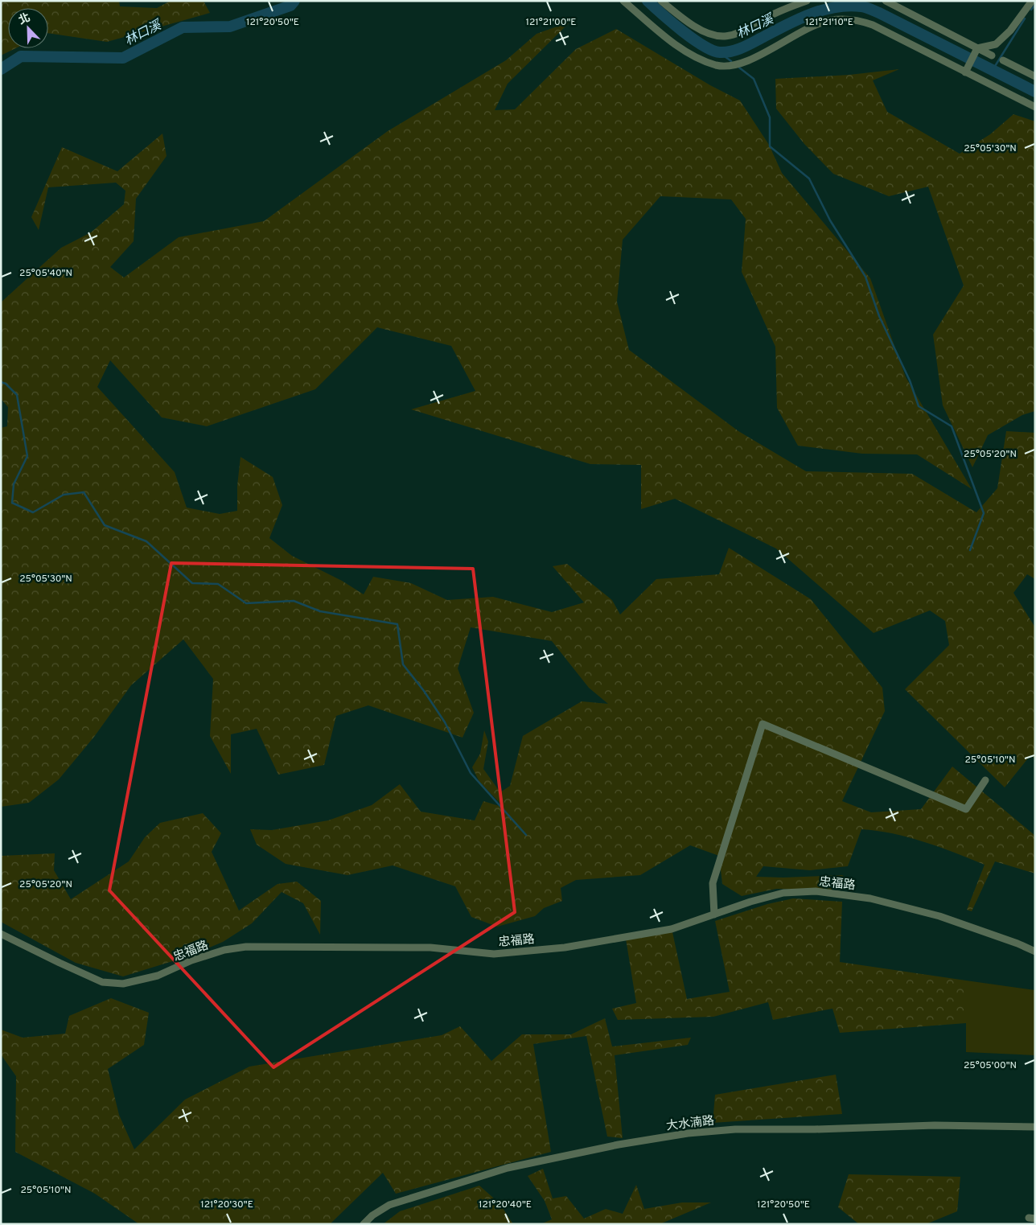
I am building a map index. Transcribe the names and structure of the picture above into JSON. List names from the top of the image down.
{
  "streets": {
    "street": ["忠福路", "大水湳路"]
  },
  "water": ["林口溪"],
  "north": "top left",
  "coordinates": [
    "121°20'50\"E",
    "121°21'00\"E",
    "121°21'10\"E",
    "25°05'30\"N",
    "25°05'40\"N",
    "25°05'20\"N",
    "25°05'10\"N",
    "25°05'00\"N",
    "121°20'30\"E",
    "121°20'40\"E"
  ]
}
